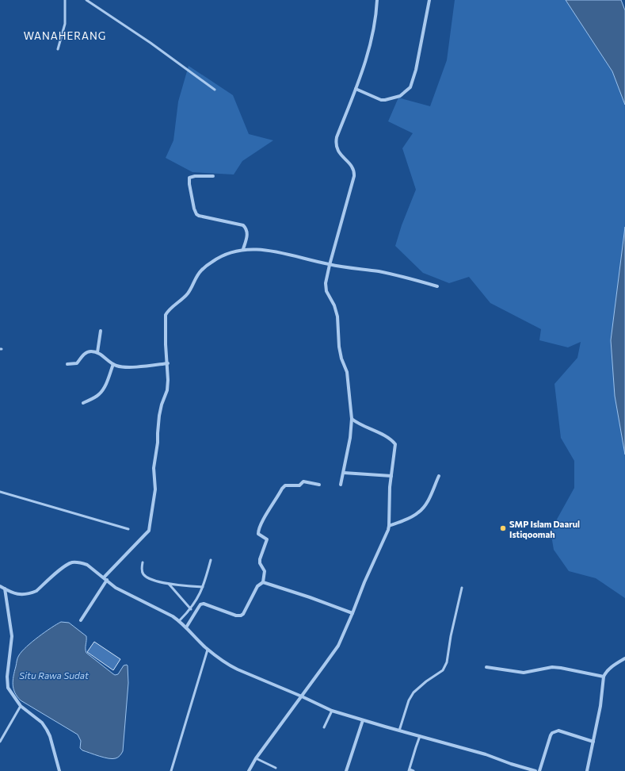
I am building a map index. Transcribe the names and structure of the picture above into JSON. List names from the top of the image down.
{
  "districts": ["WANAHERANG"],
  "water": ["Situ Rawa Sudat"],
  "places": ["SMP Islam Daarul Istiqoomah"]
}
